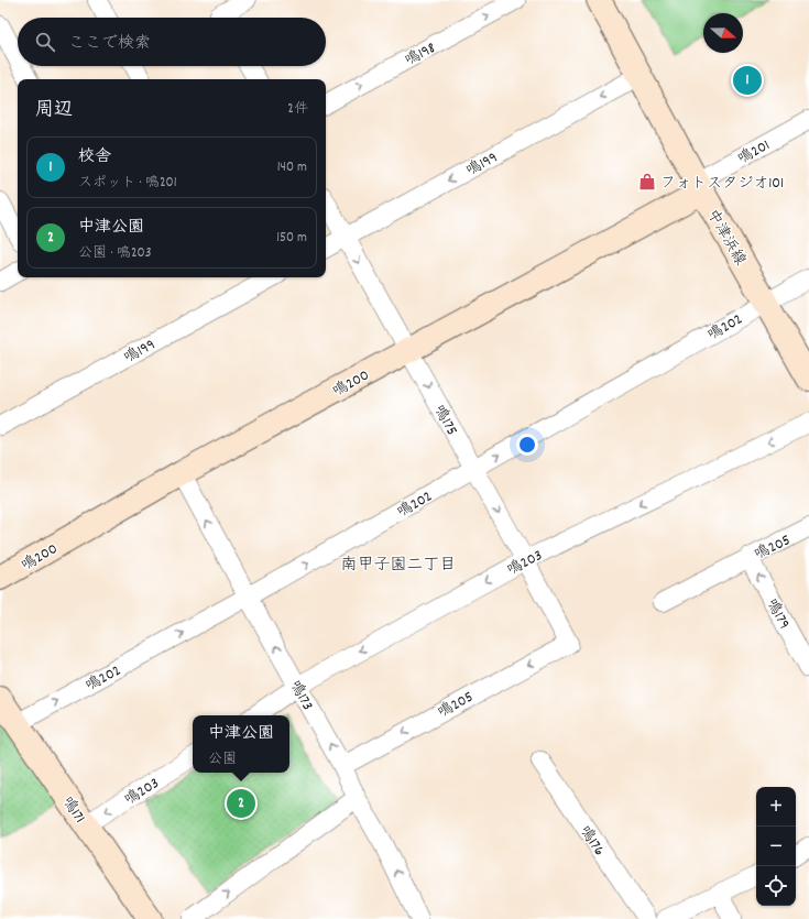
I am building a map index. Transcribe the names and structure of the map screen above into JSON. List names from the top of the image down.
{
  "streets": {
    "street": [
      "鳴198",
      "鳴201",
      "鳴199",
      "中津浜線",
      "鳴202",
      "鳴200",
      "鳴175",
      "鳴205",
      "鳴203",
      "鳴179",
      "鳴173",
      "鳴171",
      "鳴176"
    ]
  },
  "crossings": [
    ["鳴201", "中津浜線"],
    ["鳴201", "鳴200"],
    ["鳴199", "中津浜線"],
    ["鳴199", "鳴175"],
    ["中津浜線", "鳴202"],
    ["中津浜線", "鳴200"],
    ["鳴202", "鳴175"],
    ["鳴202", "鳴173"],
    ["鳴202", "鳴171"],
    ["鳴200", "鳴175"],
    ["鳴200", "鳴173"],
    ["鳴175", "鳴205"],
    ["鳴175", "鳴203"],
    ["鳴205", "鳴179"],
    ["鳴205", "鳴173"],
    ["鳴203", "鳴173"],
    ["鳴203", "鳴171"]
  ],
  "one_way": [
    "鳴198",
    "鳴199",
    "鳴202",
    "鳴175",
    "鳴205",
    "鳴203",
    "鳴179",
    "鳴173"
  ],
  "districts": ["南甲子園二丁目"],
  "places": {
    "shop": ["フォトスタジオ101"]
  },
  "north": "right",
  "page": {
    "search": "ここで検索",
    "pins": ["1", "2"],
    "heading": ["周辺", "2件"],
    "list": [
      {
        "mark": "1",
        "name": "校舎",
        "note": "スポット · 鳴201",
        "value": "140 m"
      },
      {
        "mark": "2",
        "name": "中津公園",
        "note": "公園 · 鳴203",
        "value": "150 m"
      }
    ],
    "popup": ["中津公園", "公園"],
    "map_buttons": ["+", "−"]
  }
}
